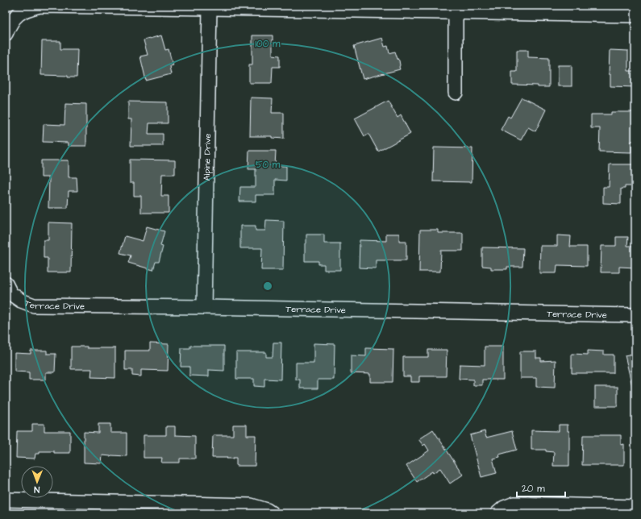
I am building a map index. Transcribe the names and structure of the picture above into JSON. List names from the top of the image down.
{
  "streets": {
    "street": ["Alpine Drive", "Terrace Drive"]
  },
  "crossings": [
    ["Alpine Drive", "Terrace Drive"]
  ],
  "scale_bar": "20 m",
  "north": "bottom",
  "rings": ["100 m", "50 m"]
}
